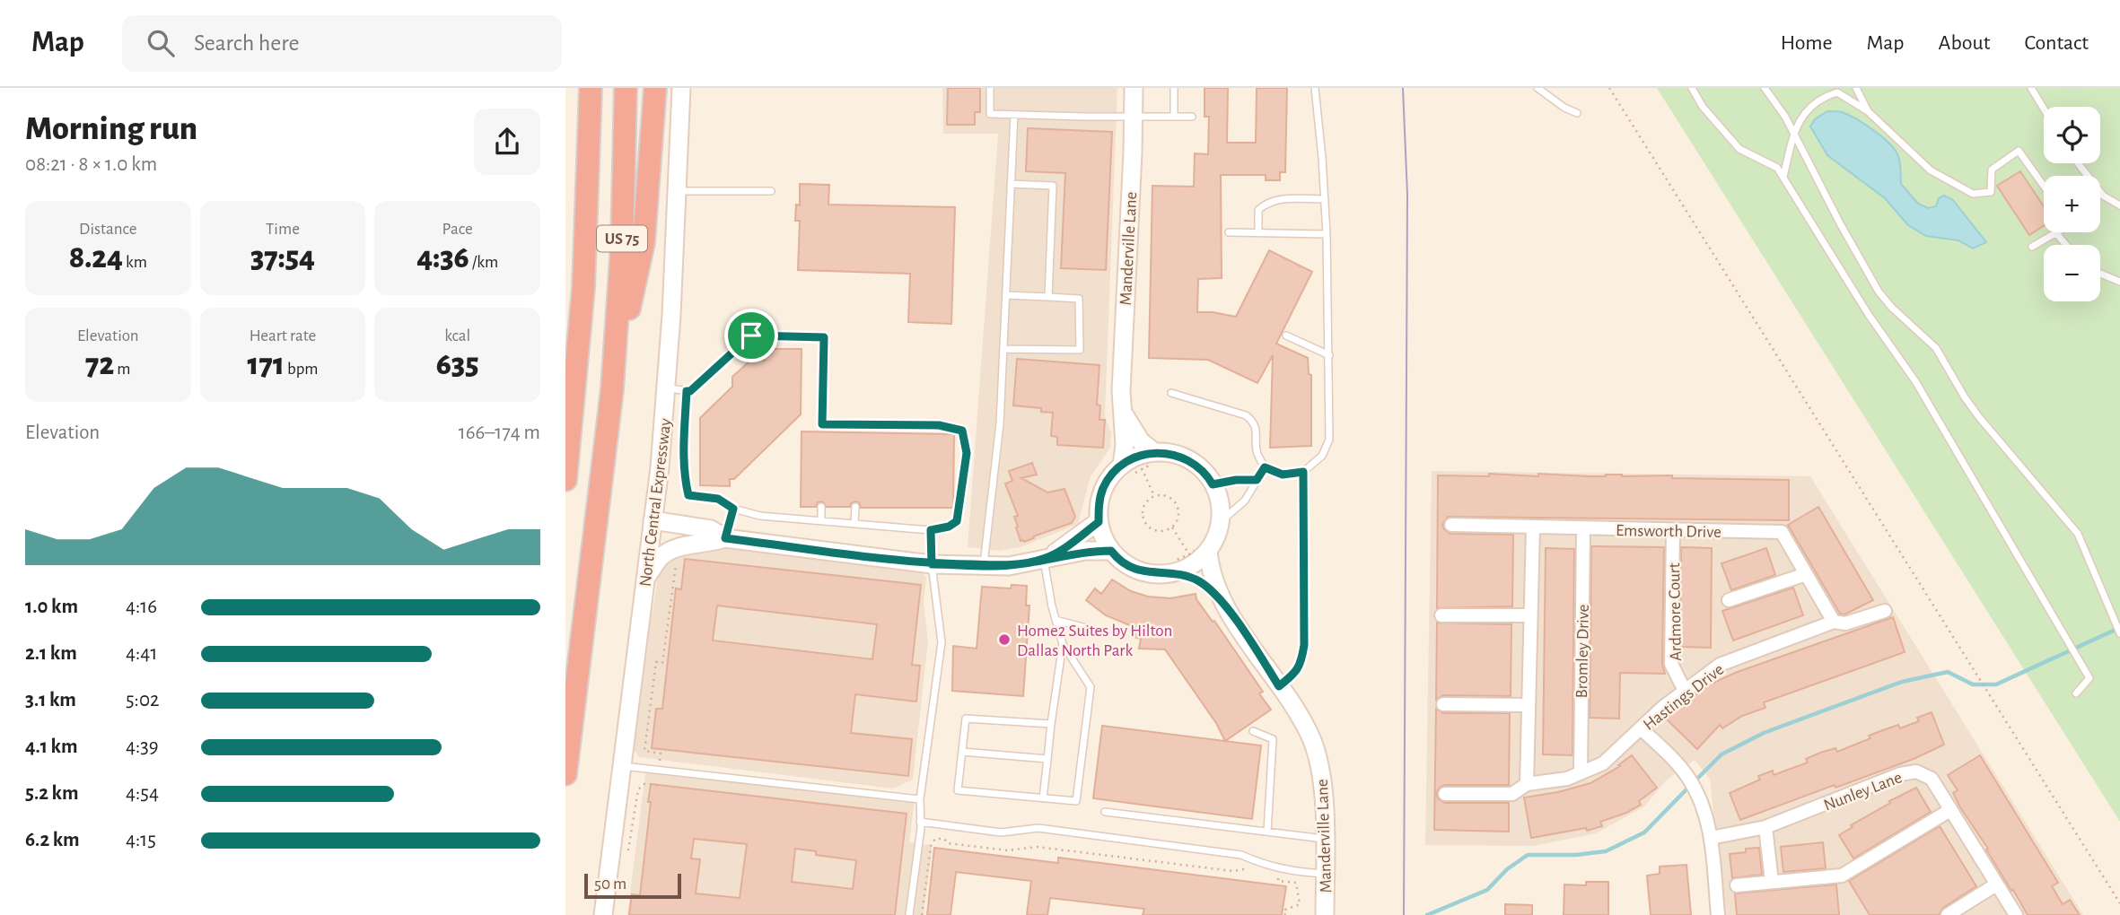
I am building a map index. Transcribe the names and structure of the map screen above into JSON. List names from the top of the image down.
{
  "streets": {
    "highway": ["US 75"],
    "street": [
      "Manderville Lane",
      "North Central Expressway",
      "Emsworth Drive",
      "Ardmore Court",
      "Bromley Drive",
      "Hastings Drive",
      "Nunley Lane"
    ]
  },
  "crossings": [
    ["Emsworth Drive", "Ardmore Court"],
    ["Emsworth Drive", "Bromley Drive"],
    ["Emsworth Drive", "Hastings Drive"],
    ["Ardmore Court", "Hastings Drive"],
    ["Bromley Drive", "Hastings Drive"]
  ],
  "places": ["Home2 Suites by Hilton Dallas North Park"],
  "scale_bar": "50 m",
  "page": {
    "header": "Map",
    "search": "Search here",
    "nav": [
      "Home",
      "Map",
      "About",
      "Contact"
    ],
    "heading": ["Morning run", "08:21 · 8 × 1.0 km"],
    "map_buttons": ["+", "−"],
    "stats": [
      ["Distance", "8.24 km"],
      ["Time", "37:54"],
      ["Pace", "4:36 /km"],
      ["Elevation", "72 m"],
      ["Heart rate", "171 bpm"],
      ["kcal", "635"]
    ],
    "chart": ["Elevation", "166–174 m"],
    "list": [
      {
        "name": "1.0 km",
        "note": "4:16"
      },
      {
        "name": "2.1 km",
        "note": "4:41"
      },
      {
        "name": "3.1 km",
        "note": "5:02"
      },
      {
        "name": "4.1 km",
        "note": "4:39"
      },
      {
        "name": "5.2 km",
        "note": "4:54"
      },
      {
        "name": "6.2 km",
        "note": "4:15"
      }
    ],
    "scale": "50 m"
  }
}
